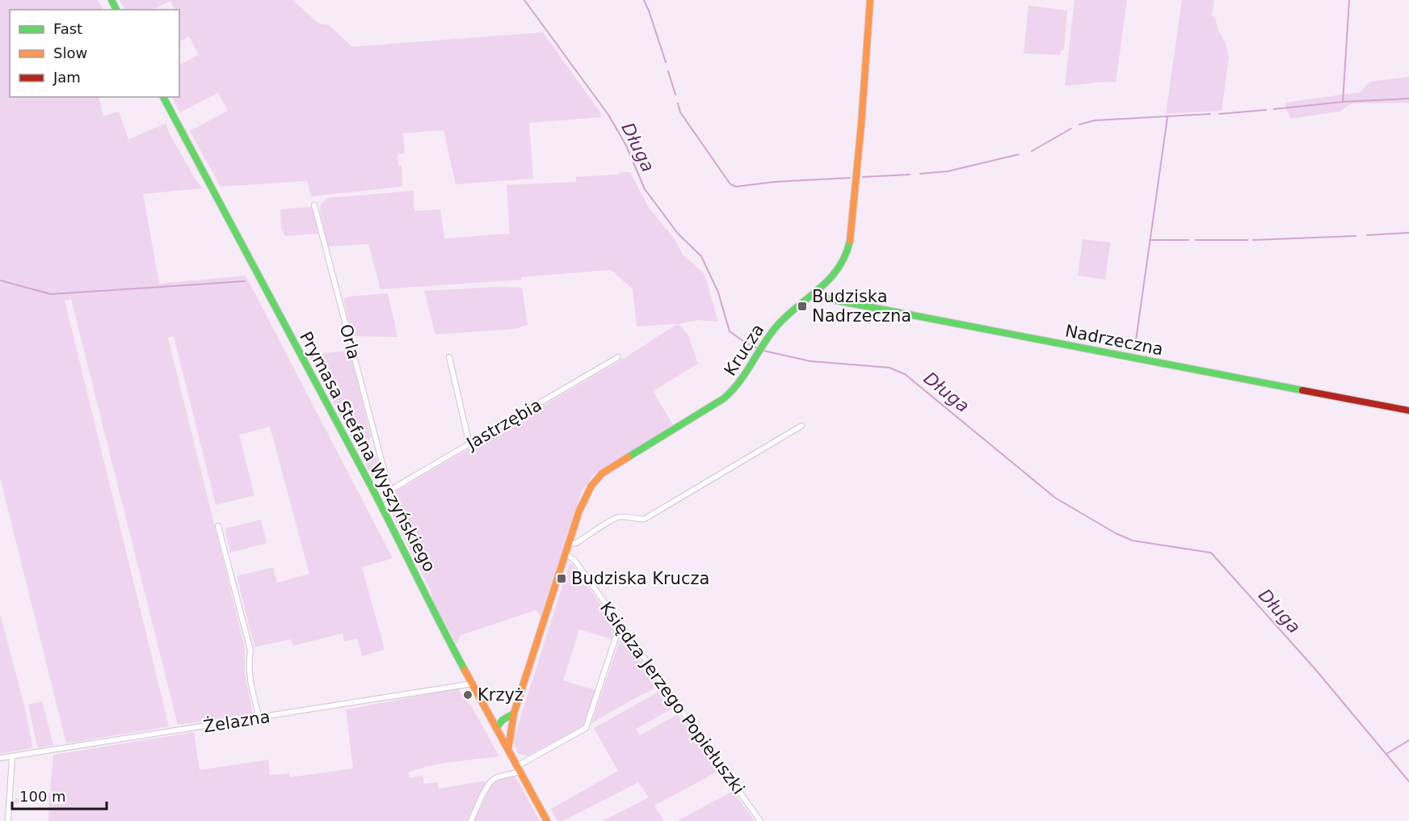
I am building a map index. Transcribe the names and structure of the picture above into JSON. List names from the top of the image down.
{
  "streets": {
    "street": [
      "Nadrzeczna",
      "Orla",
      "Krucza",
      "Jastrzębia",
      "Prymasa Stefana Wyszyńskiego",
      "Księdza Jerzego Popiełuszki",
      "Żelazna"
    ]
  },
  "crossings": [
    ["Nadrzeczna", "Krucza"],
    ["Orla", "Jastrzębia"],
    ["Krucza", "Prymasa Stefana Wyszyńskiego"],
    ["Krucza", "Księdza Jerzego Popiełuszki"],
    ["Prymasa Stefana Wyszyńskiego", "Żelazna"]
  ],
  "water": ["Długa"],
  "places": {
    "transit": ["Budziska Nadrzeczna", "Budziska Krucza"],
    "other": ["Krzyż"]
  },
  "legend": ["Fast", "Slow", "Jam"],
  "scale_bar": "100 m"
}
